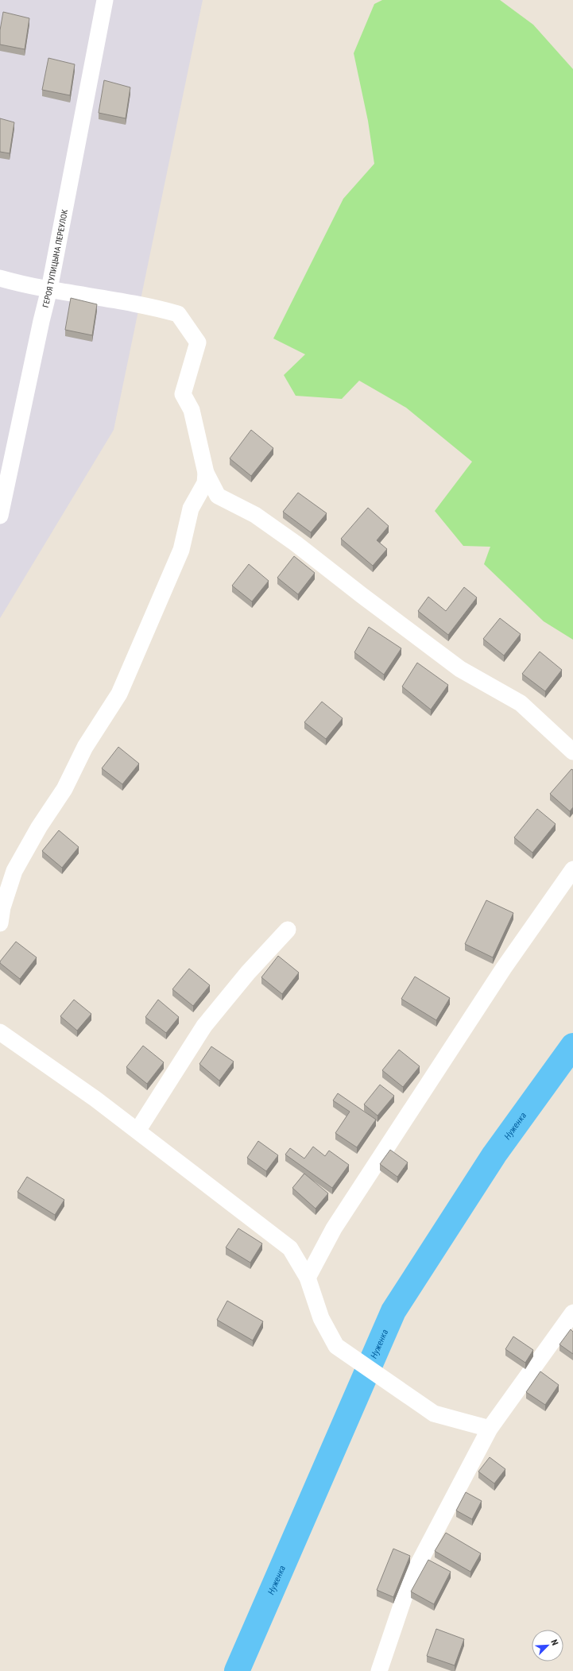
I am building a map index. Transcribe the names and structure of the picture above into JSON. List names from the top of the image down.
{
  "streets": {
    "street": ["ГЕРОЯ ТУПИЦЫНА ПЕРЕУЛОК"]
  },
  "water": ["Нуженка"],
  "north": "top right"
}
